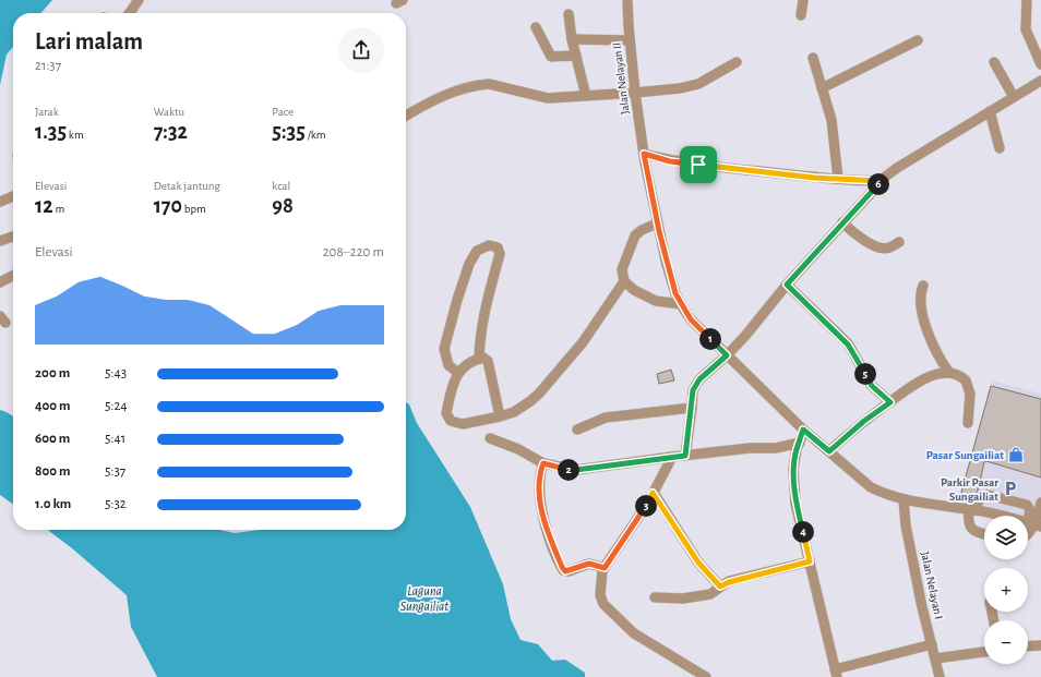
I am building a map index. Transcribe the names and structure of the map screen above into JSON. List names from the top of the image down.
{
  "streets": {
    "street": ["Jalan Nelayan II", "Jalan Nelayan I"]
  },
  "crossings": [
    ["Jalan Nelayan II", "Jalan Nelayan I"]
  ],
  "water": ["Laguna Sungailiat"],
  "places": {
    "shop": ["Pasar Sungailiat"],
    "parking": ["Parkir Pasar Sungailiat"]
  },
  "page": {
    "heading": ["Lari malam", "21:37"],
    "stats": [
      ["Jarak", "1.35 km"],
      ["Waktu", "7:32"],
      ["Pace", "5:35 /km"],
      ["Elevasi", "12 m"],
      ["Detak jantung", "170 bpm"],
      ["kcal", "98"]
    ],
    "pins": [
      "6",
      "1",
      "5",
      "2",
      "3",
      "4"
    ],
    "chart": ["Elevasi", "208–220 m"],
    "list": [
      {
        "name": "200 m",
        "note": "5:43"
      },
      {
        "name": "400 m",
        "note": "5:24"
      },
      {
        "name": "600 m",
        "note": "5:41"
      },
      {
        "name": "800 m",
        "note": "5:37"
      },
      {
        "name": "1.0 km",
        "note": "5:32"
      }
    ],
    "map_buttons": ["+", "−"]
  }
}
